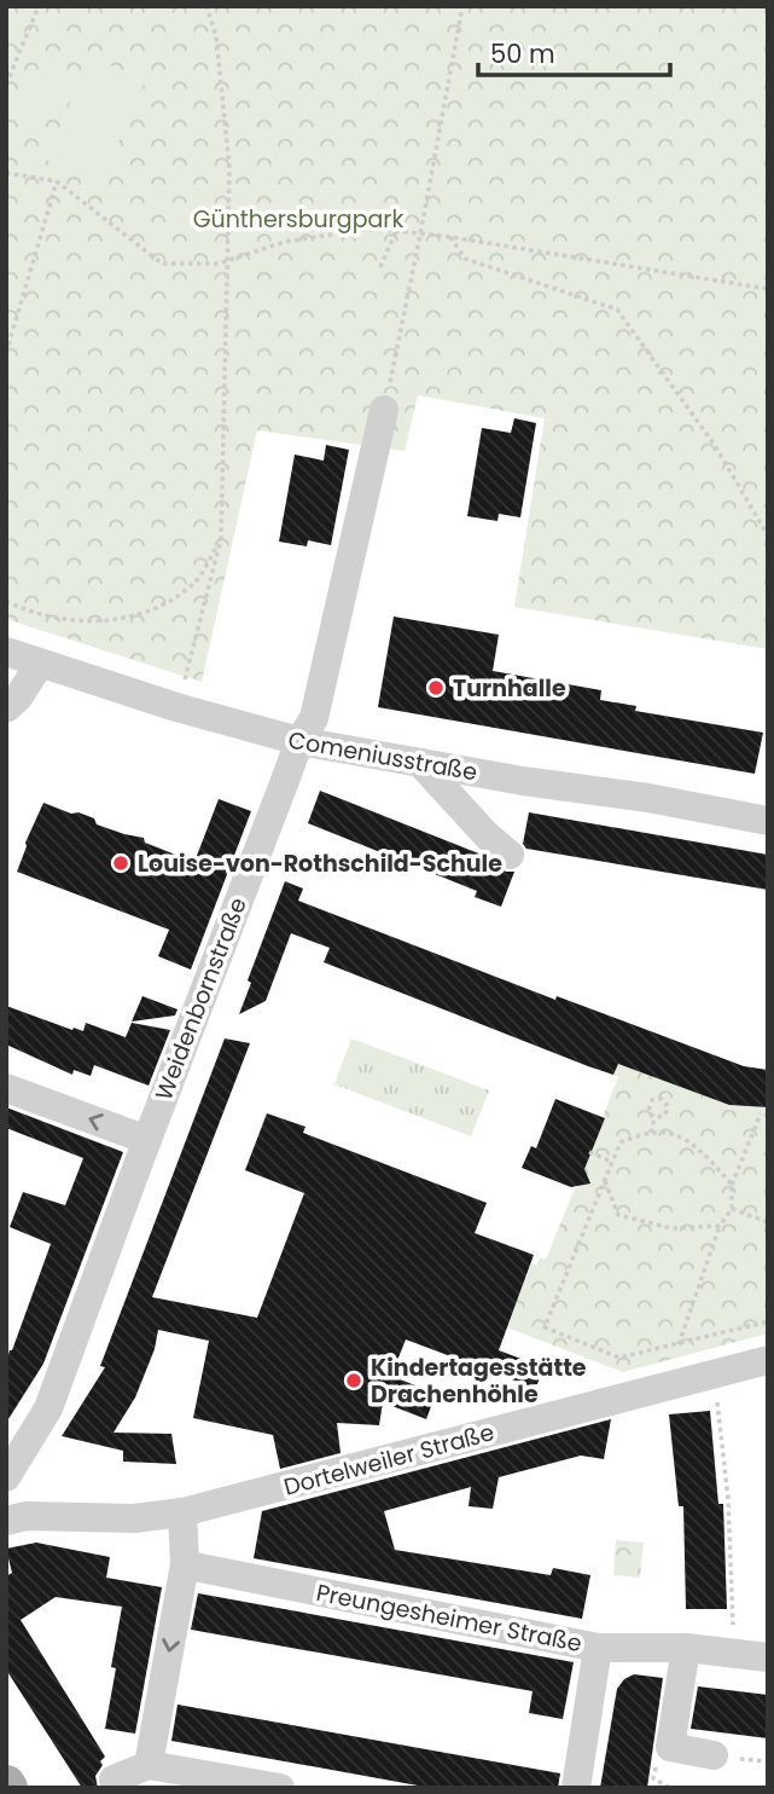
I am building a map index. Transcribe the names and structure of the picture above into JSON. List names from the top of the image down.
{
  "streets": {
    "street": [
      "Comeniusstraße",
      "Weidenbornstraße",
      "Dortelweiler Straße",
      "Preungesheimer Straße"
    ]
  },
  "crossings": [
    ["Comeniusstraße", "Weidenbornstraße"]
  ],
  "parks": ["Günthersburgpark"],
  "places": ["Turnhalle", "Louise-von-Rothschild-Schule", "Kindertagesstätte Drachenhöhle"],
  "scale_bar": "50 m"
}
